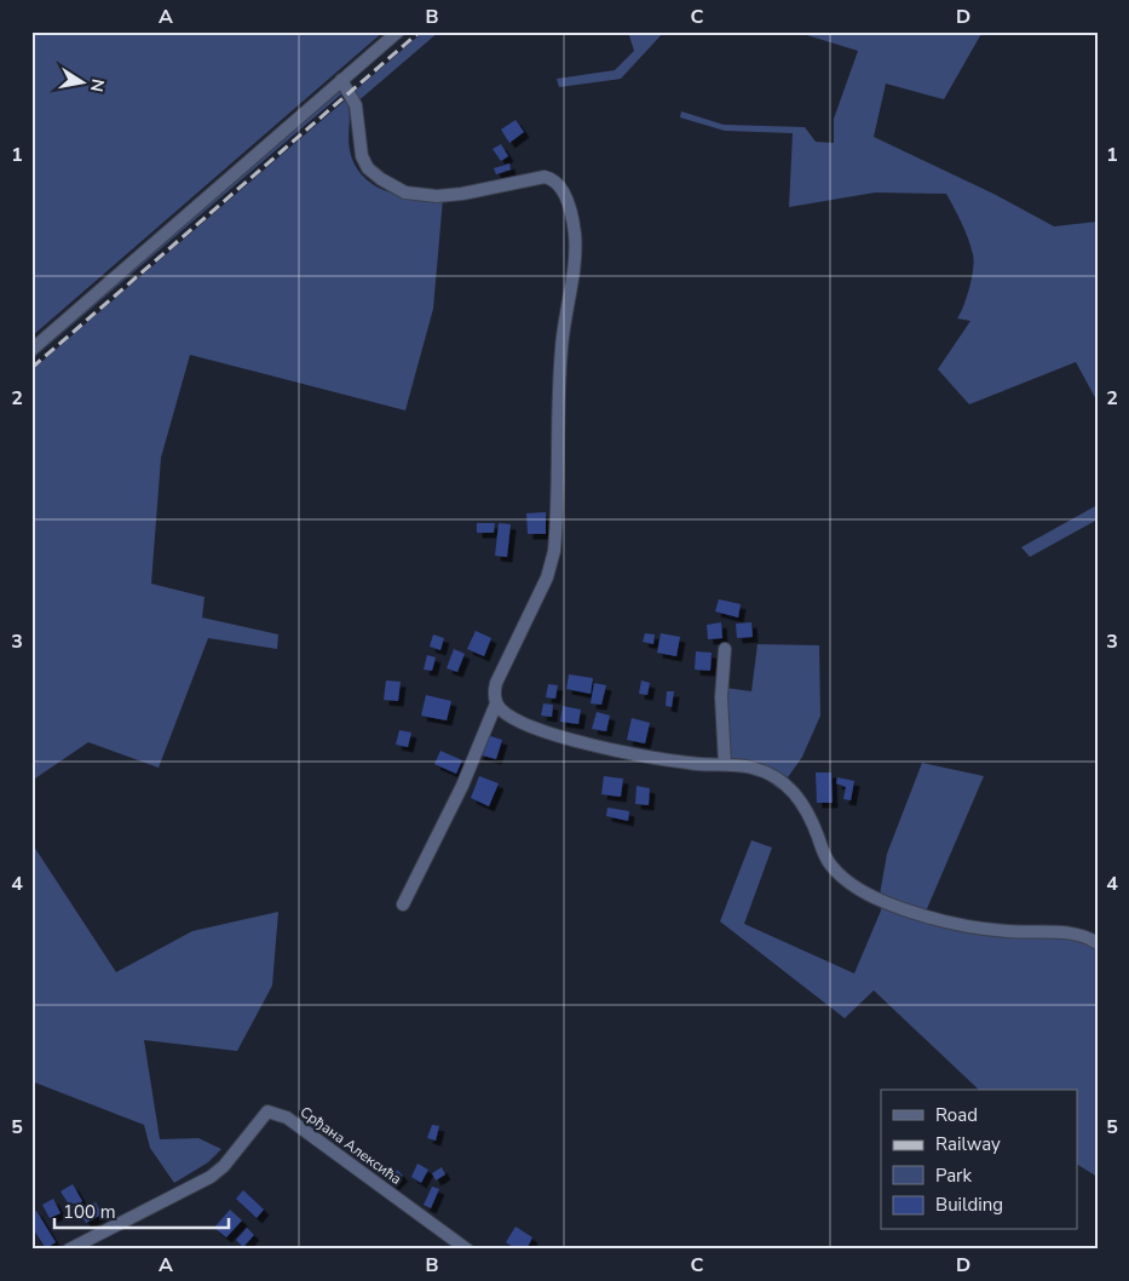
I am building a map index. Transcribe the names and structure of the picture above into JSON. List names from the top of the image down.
{
  "streets": {
    "street": ["Срђана Алексића"]
  },
  "legend": [
    "Road",
    "Railway",
    "Park",
    "Building"
  ],
  "scale_bar": "100 m",
  "north": "right",
  "grid": {
    "columns": [
      "A",
      "B",
      "C",
      "D"
    ],
    "rows": [
      "1",
      "2",
      "3",
      "4",
      "5"
    ]
  }
}
